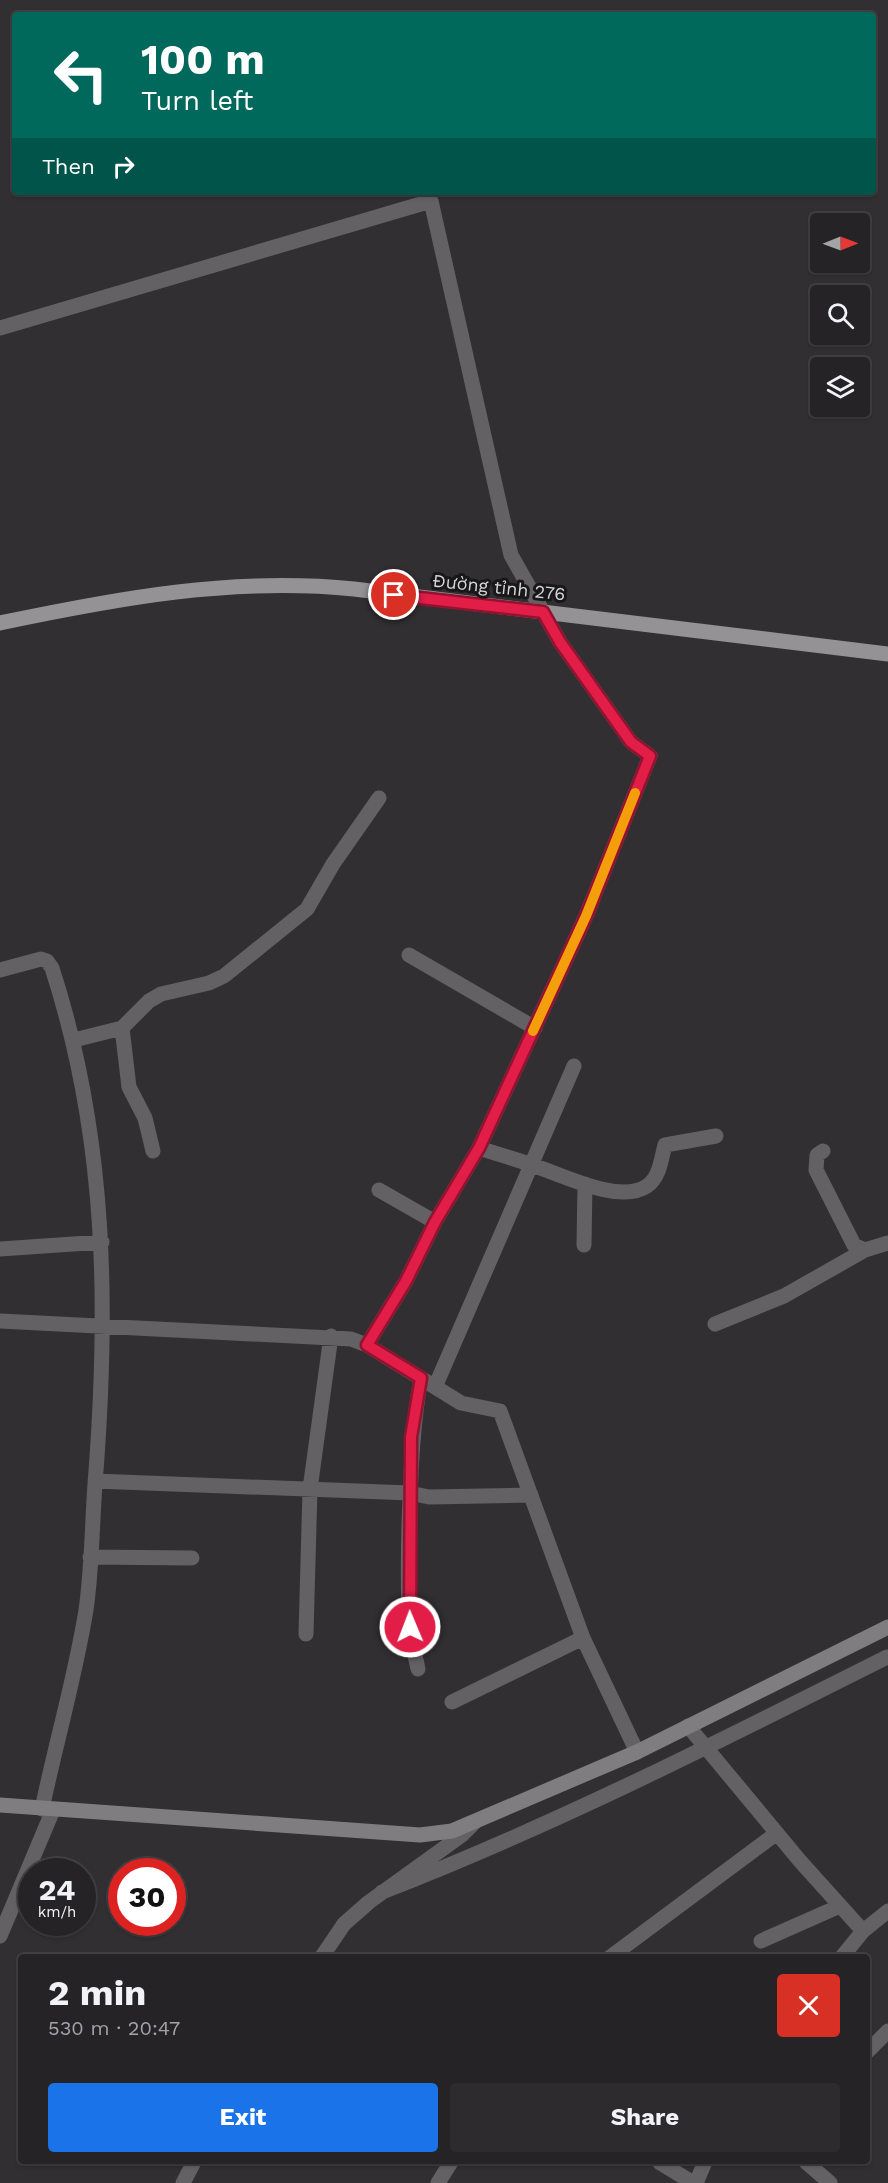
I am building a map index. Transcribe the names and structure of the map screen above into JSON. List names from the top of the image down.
{
  "streets": {
    "main road": ["Đường tỉnh 276"]
  },
  "north": "right",
  "page": {
    "turn": ["100 m", "Turn left"],
    "then": "Then",
    "speed": "24 km/h",
    "limit": "30",
    "heading": ["2 min", "530 m · 20:47"],
    "buttons": ["Exit", "Share"]
  }
}
